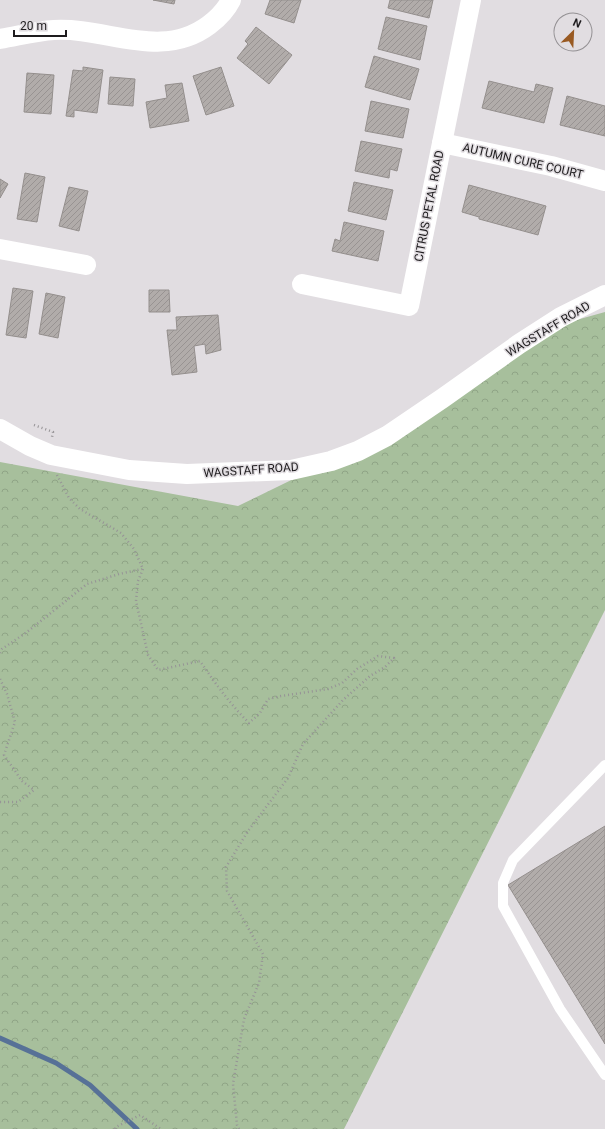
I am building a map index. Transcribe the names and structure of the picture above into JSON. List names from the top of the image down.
{
  "streets": {
    "street": ["AUTUMN CURE COURT", "CITRUS PETAL ROAD", "WAGSTAFF ROAD"]
  },
  "crossings": [
    ["AUTUMN CURE COURT", "CITRUS PETAL ROAD"]
  ],
  "scale_bar": "20 m",
  "north": "top right"
}
